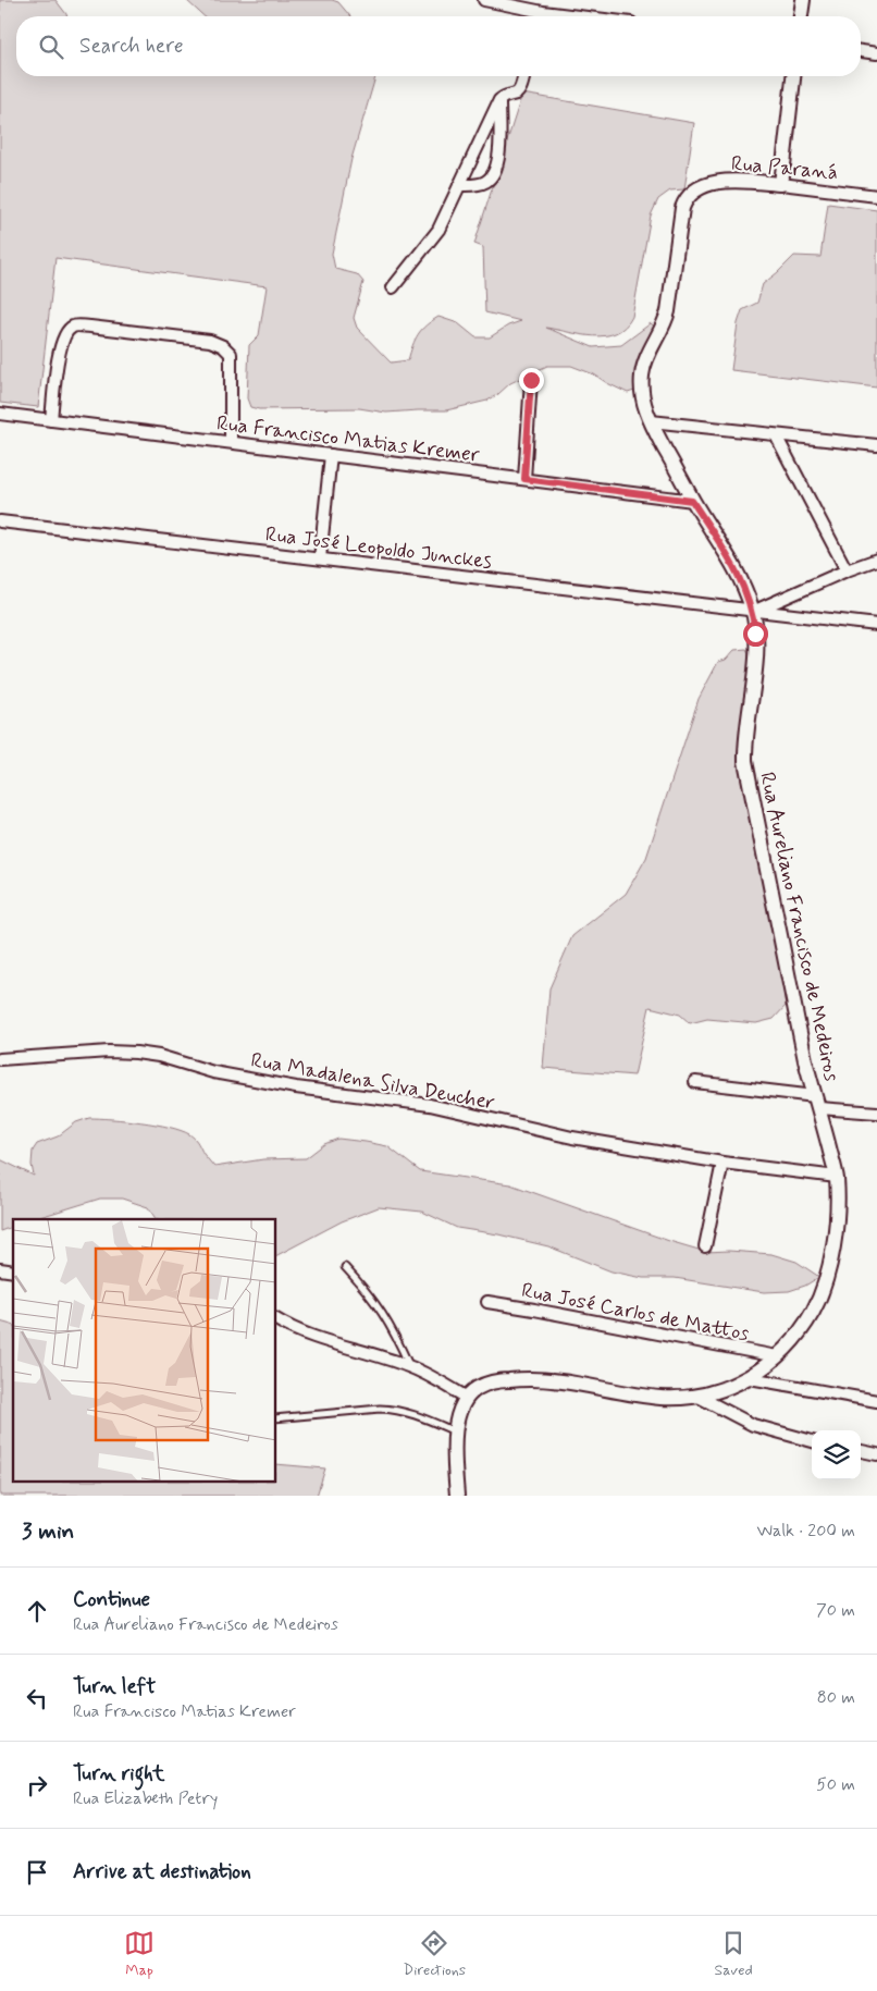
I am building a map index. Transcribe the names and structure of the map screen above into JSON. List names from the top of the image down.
{
  "streets": {
    "street": [
      "Rua Paraná",
      "Rua Francisco Matias Kremer",
      "Rua José Leopoldo Junckes",
      "Rua Aureliano Francisco de Medeiros",
      "Rua Madalena Silva Deucher",
      "Rua José Carlos de Mattos"
    ]
  },
  "crossings": [
    ["Rua Paraná", "Rua Aureliano Francisco de Medeiros"],
    ["Rua Francisco Matias Kremer", "Rua Aureliano Francisco de Medeiros"],
    ["Rua José Leopoldo Junckes", "Rua Aureliano Francisco de Medeiros"],
    ["Rua Aureliano Francisco de Medeiros", "Rua Madalena Silva Deucher"],
    ["Rua Aureliano Francisco de Medeiros", "Rua José Carlos de Mattos"]
  ],
  "page": {
    "search": "Search here",
    "heading": ["3 min", "Walk · 200 m"],
    "list": [
      ["Continue", "Rua Aureliano Francisco de Medeiros", "70 m"],
      ["Turn left", "Rua Francisco Matias Kremer", "80 m"],
      ["Turn right", "Rua Elizabeth Petry", "50 m"],
      "Arrive at destination"
    ],
    "nav": ["Map", "Directions", "Saved"]
  }
}
